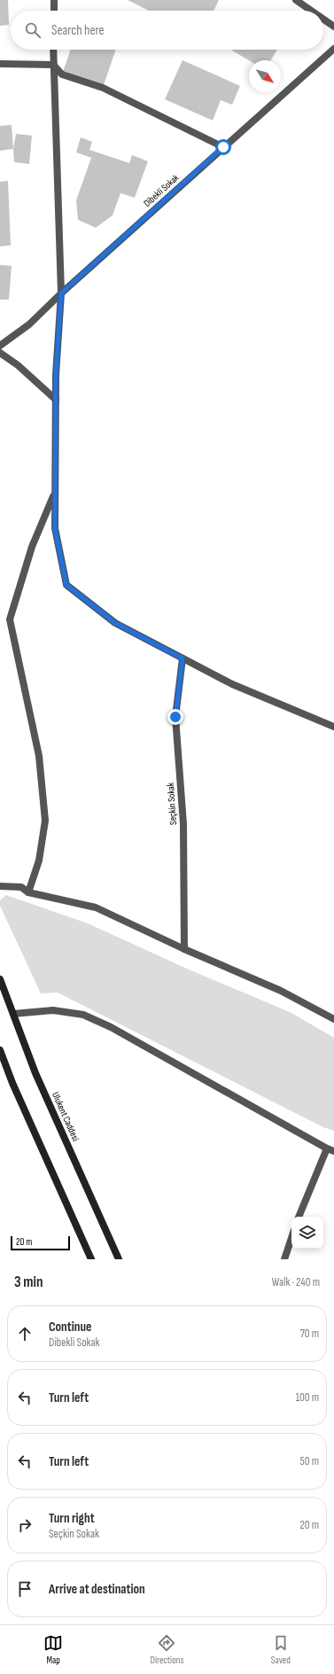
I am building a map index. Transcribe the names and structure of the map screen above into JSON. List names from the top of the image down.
{
  "streets": {
    "street": ["Dibekli Sokak", "Seçkin Sokak", "Ulukent Caddesi"]
  },
  "scale_bar": "20 m",
  "north": "bottom right",
  "page": {
    "search": "Search here",
    "scale": "20 m",
    "heading": ["3 min", "Walk · 240 m"],
    "list": [
      ["Continue", "Dibekli Sokak", "70 m"],
      ["Turn left", "100 m"],
      ["Turn left", "50 m"],
      ["Turn right", "Seçkin Sokak", "20 m"],
      "Arrive at destination"
    ],
    "nav": ["Map", "Directions", "Saved"]
  }
}
